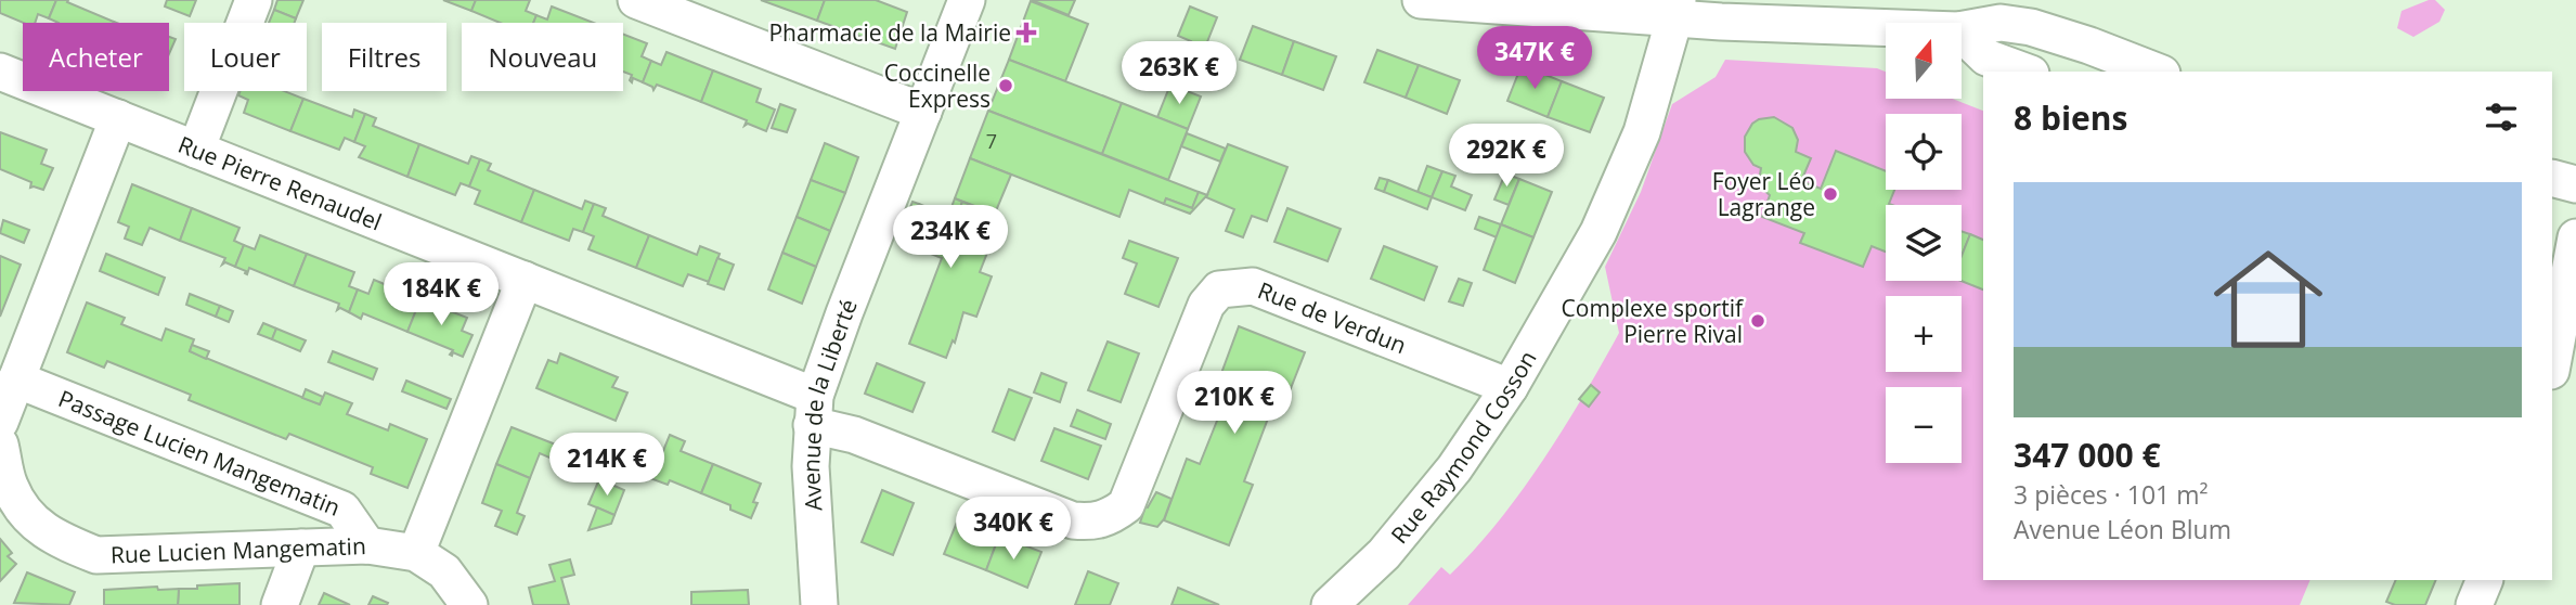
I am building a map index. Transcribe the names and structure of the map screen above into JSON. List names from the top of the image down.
{
  "streets": {
    "street": [
      "Rue Pierre Renaudel",
      "Rue de Verdun",
      "Avenue de la Liberté",
      "Rue Raymond Cosson",
      "Passage Lucien Mangematin",
      "Rue Lucien Mangematin"
    ]
  },
  "crossings": [
    ["Rue Pierre Renaudel", "Rue de Verdun"],
    ["Rue Pierre Renaudel", "Avenue de la Liberté"],
    ["Rue de Verdun", "Avenue de la Liberté"],
    ["Rue de Verdun", "Rue Raymond Cosson"],
    ["Passage Lucien Mangematin", "Rue Lucien Mangematin"]
  ],
  "places": {
    "health": ["Pharmacie de la Mairie"],
    "other": ["Coccinelle Express", "Foyer Léo Lagrange", "Complexe sportif Pierre Rival"]
  },
  "house_numbers": ["7"],
  "north": "top",
  "page": {
    "map_buttons": ["+", "−"],
    "chip": [
      "Acheter",
      "Louer",
      "Filtres",
      "Nouveau"
    ],
    "price": [
      "347K €",
      "263K €",
      "292K €",
      "234K €",
      "184K €",
      "210K €",
      "214K €",
      "340K €"
    ],
    "heading": "8 biens",
    "list": [
      {
        "name": "347 000 €",
        "note": "3 pièces · 101 m² · Avenue Léon Blum"
      }
    ]
  }
}
